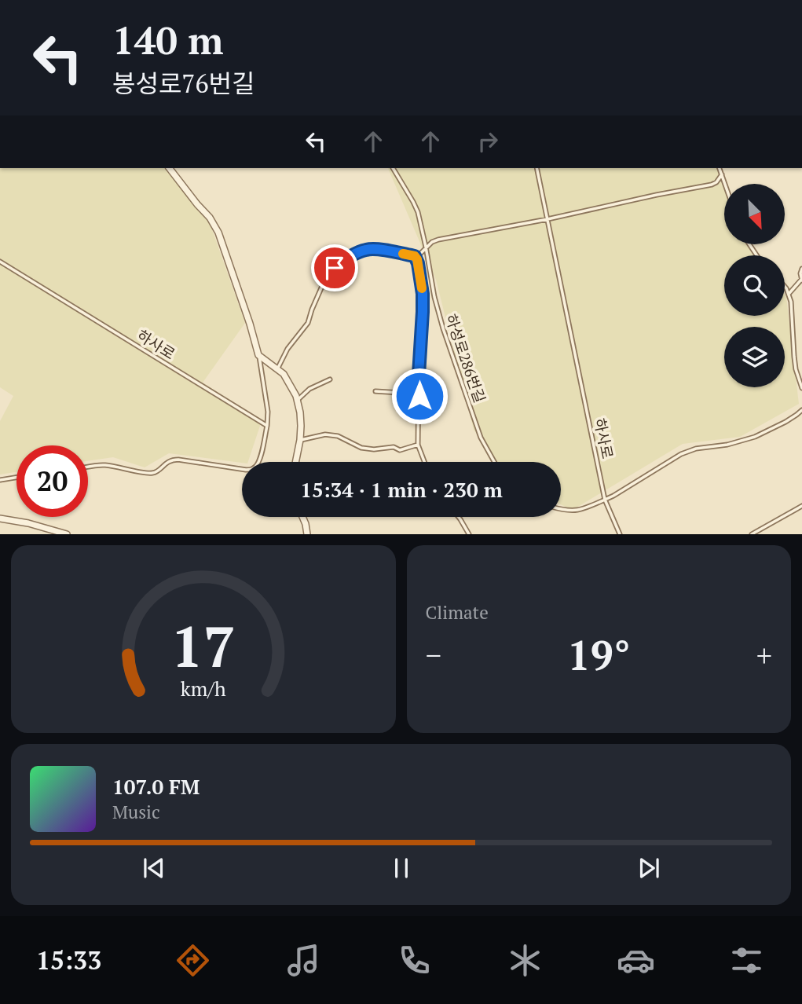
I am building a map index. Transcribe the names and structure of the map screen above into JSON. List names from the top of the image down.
{
  "streets": {
    "lane": ["하사로", "하성로286번길"]
  },
  "north": "bottom right",
  "page": {
    "turn": ["140 m", "봉성로76번길"],
    "limit": "20",
    "trip": "15:34 · 1 min · 230 m",
    "tile": "Climate",
    "heat": ["−", "19°", "+"],
    "song": ["107.0 FM", "Music"],
    "tabs": "15:33",
    "gauge": ["17", "km/h"]
  }
}
